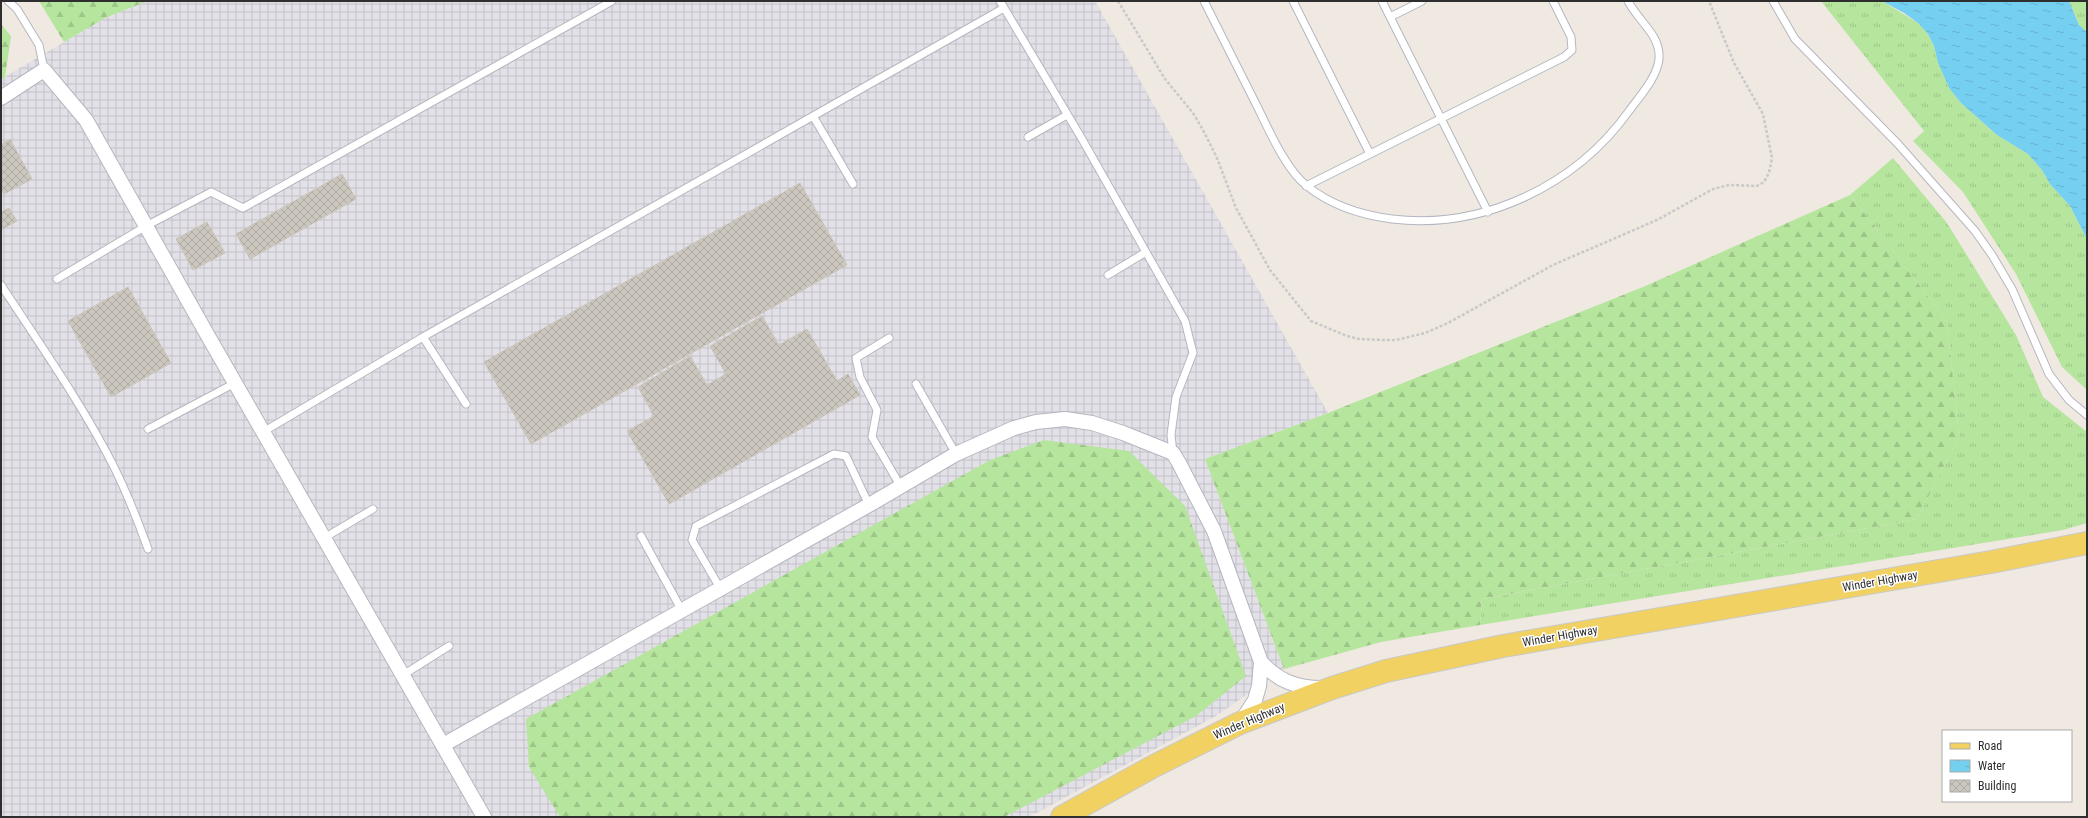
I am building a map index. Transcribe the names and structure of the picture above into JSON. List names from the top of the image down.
{
  "streets": {
    "main road": ["Winder Highway"]
  },
  "legend": ["Road", "Water", "Building"]
}
